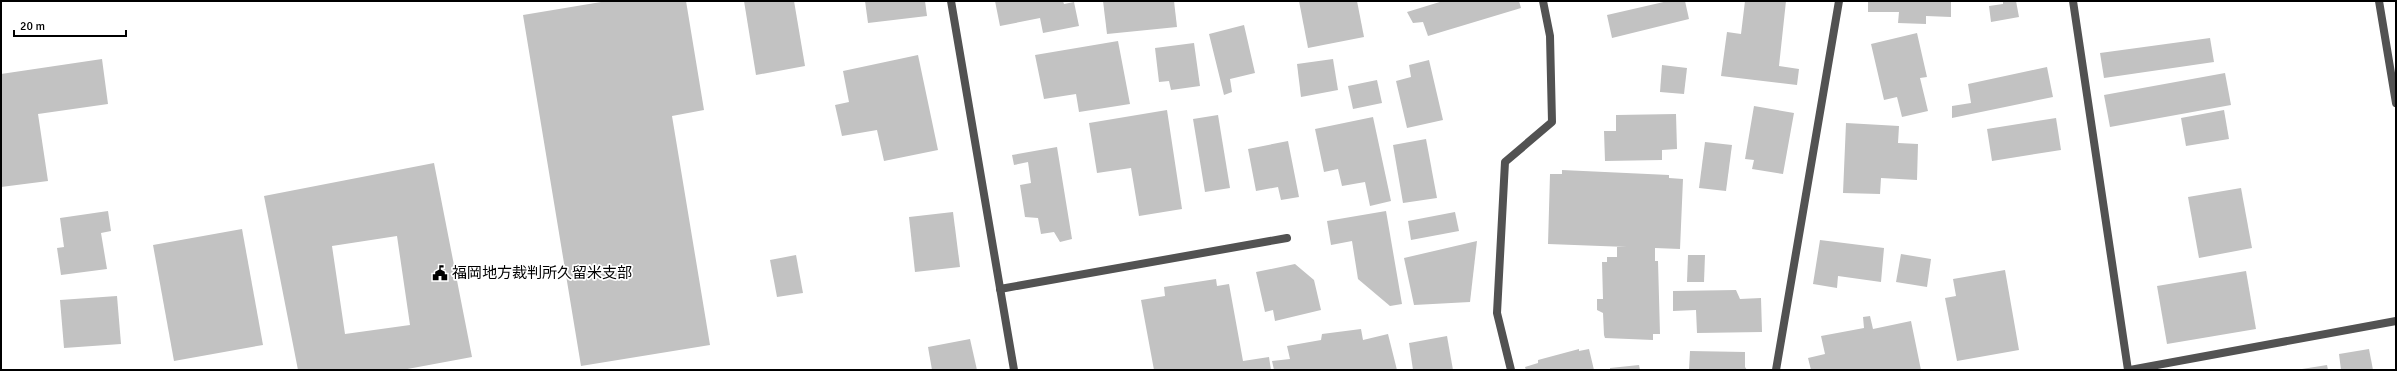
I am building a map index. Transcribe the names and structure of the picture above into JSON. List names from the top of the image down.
{
  "places": {
    "public building": ["福岡地方裁判所久留米支部"]
  },
  "scale_bar": "20 m"
}
